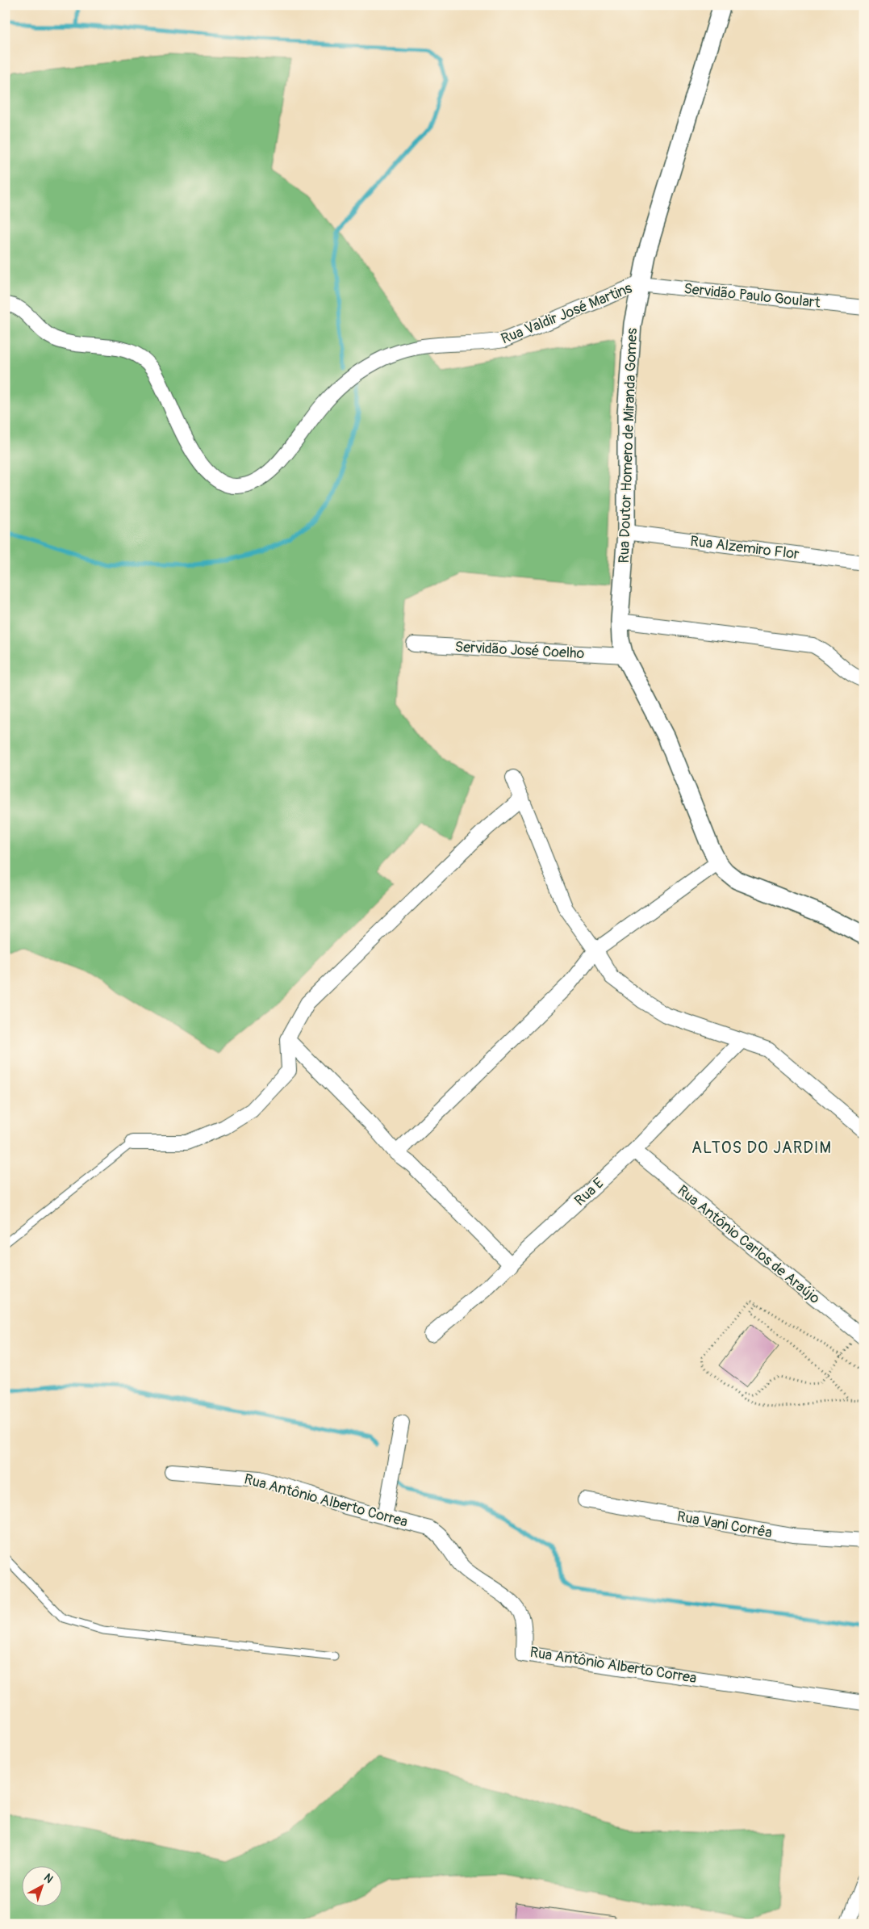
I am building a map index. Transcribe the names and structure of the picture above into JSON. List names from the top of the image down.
{
  "streets": {
    "street": [
      "Servidão Paulo Goulart",
      "Rua Valdir José Martins",
      "Rua Doutor Homero de Miranda Gomes",
      "Rua Alzemiro Flor",
      "Servidão José Coelho",
      "Rua E",
      "Rua Antônio Carlos de Araújo",
      "Rua Antônio Alberto Correa",
      "Rua Vani Corrêa"
    ]
  },
  "crossings": [
    ["Servidão Paulo Goulart", "Rua Valdir José Martins"],
    ["Servidão Paulo Goulart", "Rua Doutor Homero de Miranda Gomes"],
    ["Rua Valdir José Martins", "Rua Doutor Homero de Miranda Gomes"],
    ["Rua Doutor Homero de Miranda Gomes", "Rua Alzemiro Flor"],
    ["Rua Doutor Homero de Miranda Gomes", "Servidão José Coelho"],
    ["Rua E", "Rua Antônio Carlos de Araújo"]
  ],
  "districts": ["ALTOS DO JARDIM"],
  "north": "top right"
}
